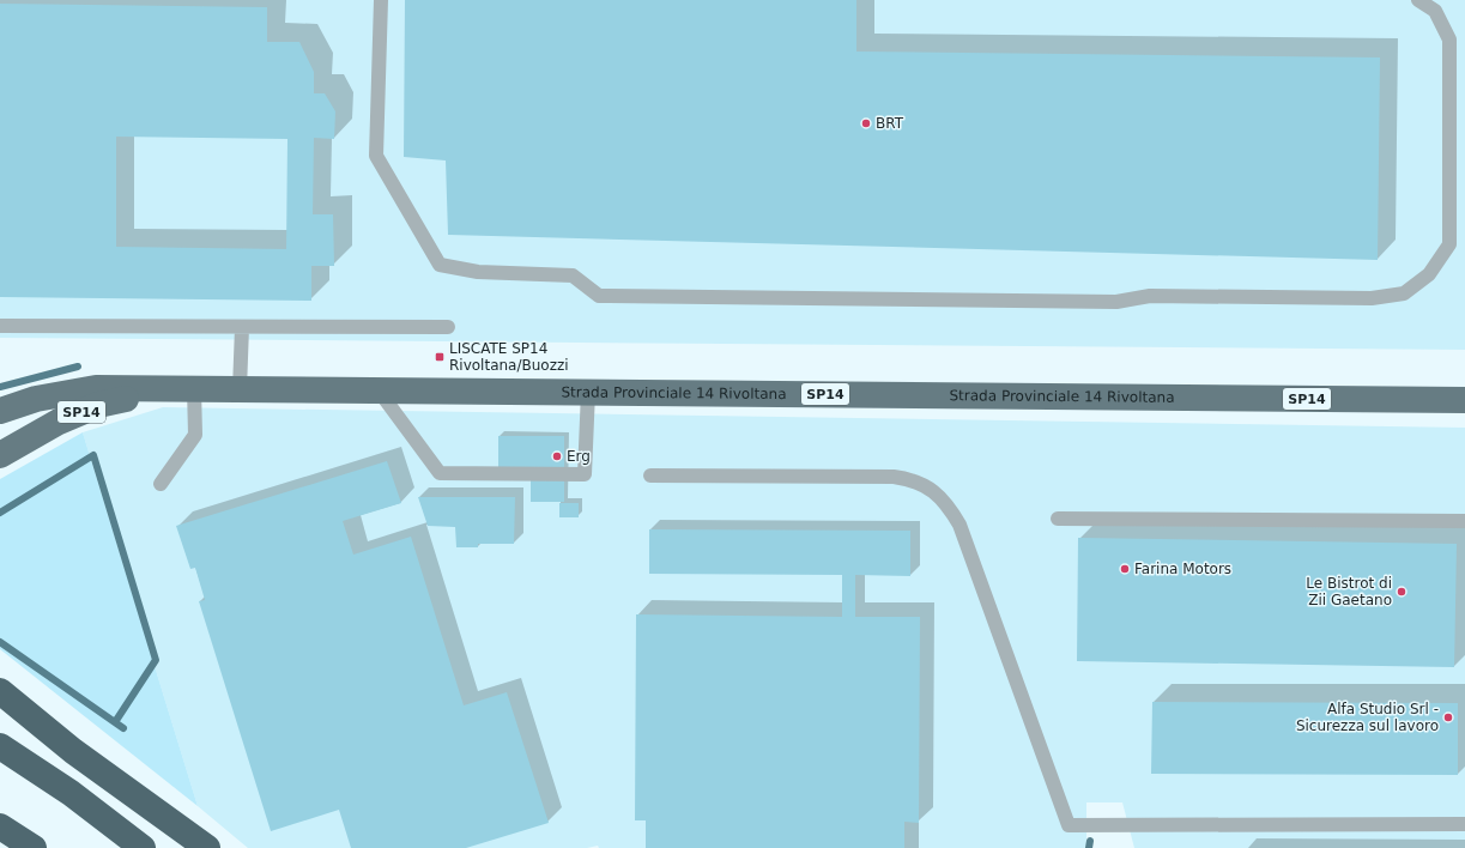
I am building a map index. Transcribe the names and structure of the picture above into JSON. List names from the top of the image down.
{
  "streets": {
    "main road": ["Strada Provinciale 14 Rivoltana", "SP14"]
  },
  "places": {
    "other": [
      "BRT",
      "Erg",
      "Farina Motors",
      "Le Bistrot di Zii Gaetano",
      "Alfa Studio Srl - Sicurezza sul lavoro"
    ],
    "transit": ["LISCATE SP14 Rivoltana/Buozzi"]
  }
}
